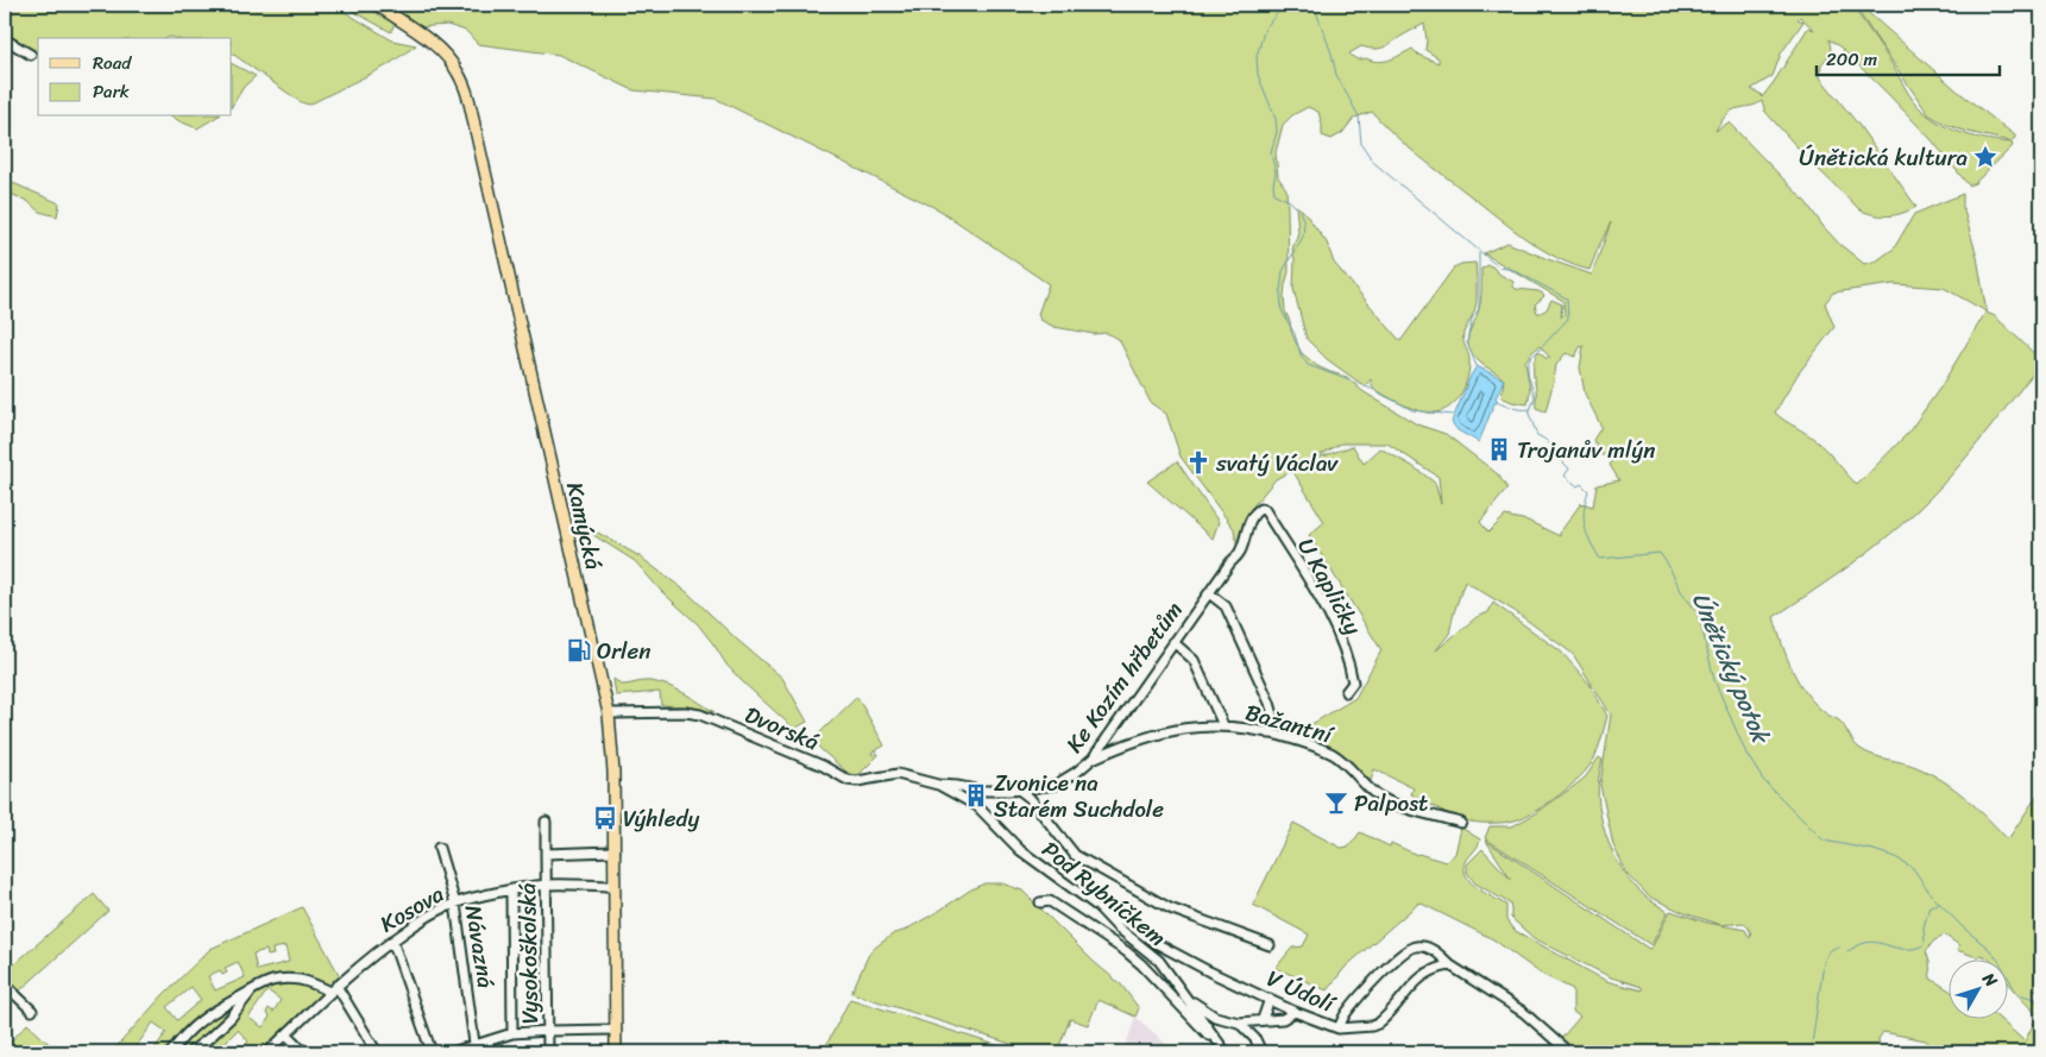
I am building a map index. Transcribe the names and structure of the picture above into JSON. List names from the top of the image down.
{
  "streets": {
    "main road": ["Kamýcká"],
    "street": [
      "U Kapličky",
      "Ke Kozím hřbetům",
      "Bažantní",
      "Dvorská",
      "Pod Rybníčkem",
      "Kosova",
      "Návazná",
      "Vysokoškolská",
      "V Údolí"
    ]
  },
  "crossings": [
    ["Kamýcká", "Dvorská"],
    ["Kamýcká", "Kosova"],
    ["U Kapličky", "Ke Kozím hřbetům"],
    ["Ke Kozím hřbetům", "Bažantní"],
    ["Ke Kozím hřbetům", "Dvorská"],
    ["Ke Kozím hřbetům", "Pod Rybníčkem"],
    ["Dvorská", "Pod Rybníčkem"],
    ["Pod Rybníčkem", "V Údolí"],
    ["Kosova", "Návazná"],
    ["Kosova", "Vysokoškolská"]
  ],
  "water": ["Únětický potok"],
  "places": {
    "place": ["Únětická kultura"],
    "building": ["Trojanův mlýn", "Zvonice na Starém Suchdole"],
    "church": ["svatý Václav"],
    "fuel station": ["Orlen"],
    "bar": ["Palpost"],
    "bus stop": ["Výhledy"]
  },
  "legend": ["Road", "Park"],
  "scale_bar": "200 m",
  "north": "top right"
}
